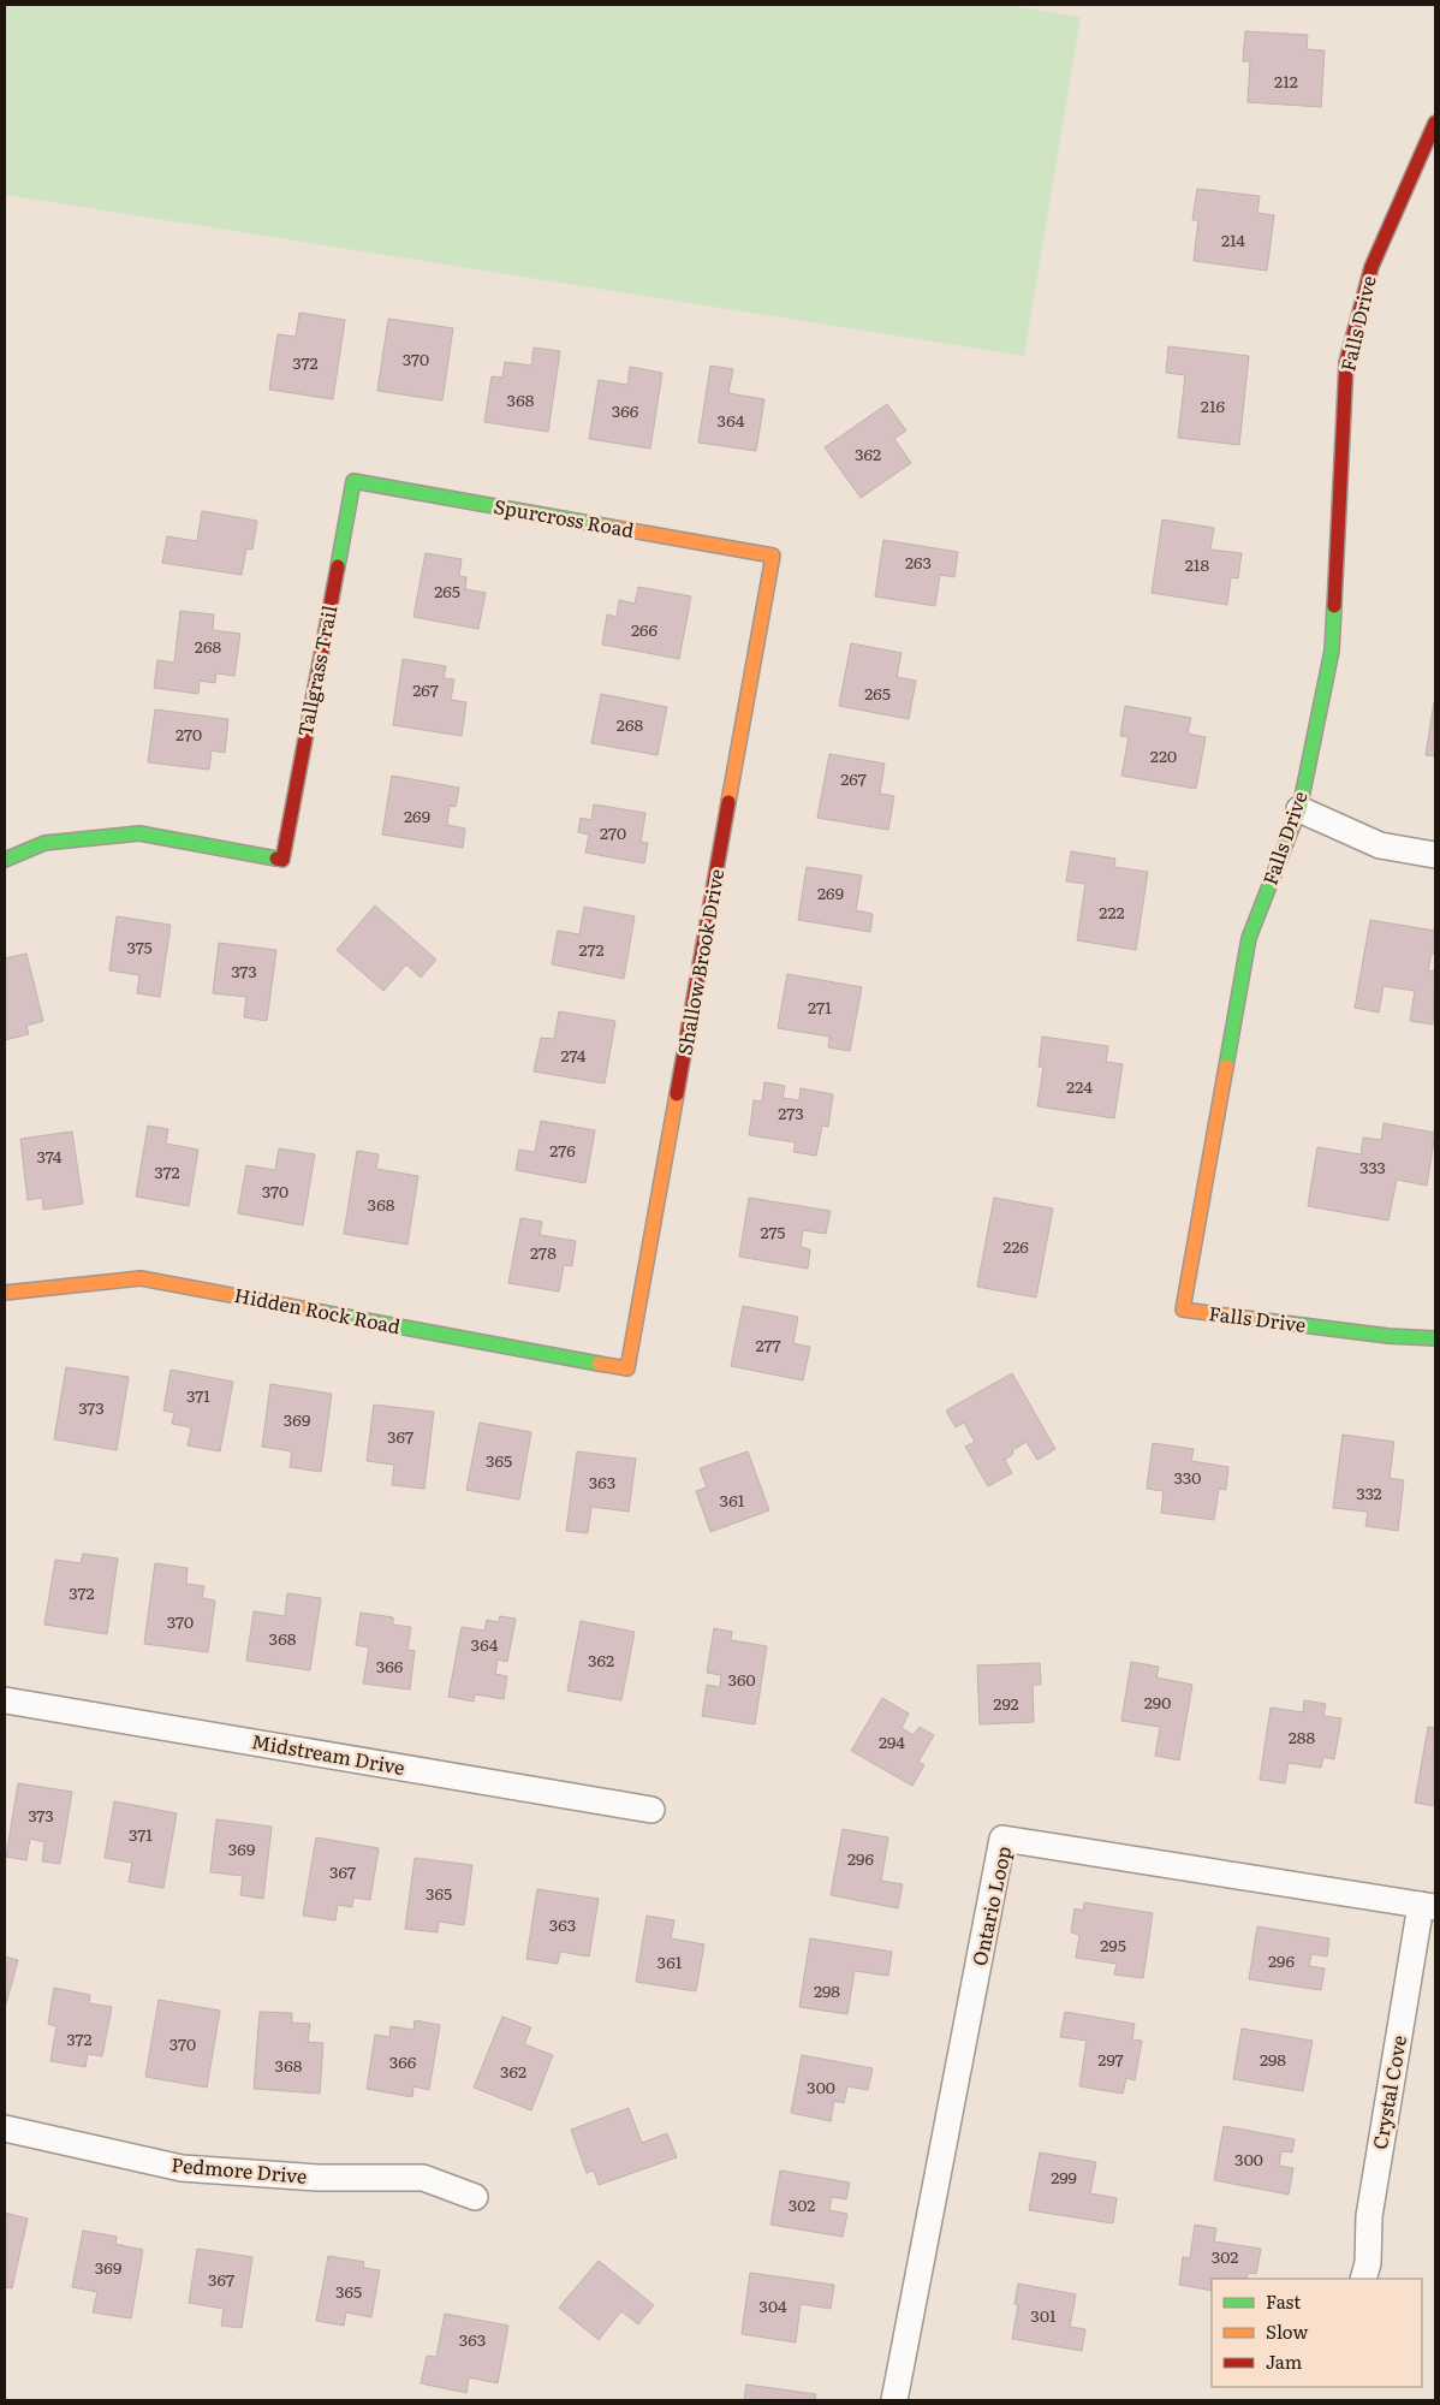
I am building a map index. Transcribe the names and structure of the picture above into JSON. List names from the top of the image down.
{
  "streets": {
    "street": [
      "Falls Drive",
      "Spurcross Road",
      "Tallgrass Trail",
      "Shallow Brook Drive",
      "Hidden Rock Road",
      "Midstream Drive",
      "Ontario Loop",
      "Crystal Cove",
      "Pedmore Drive"
    ]
  },
  "crossings": [
    ["Spurcross Road", "Tallgrass Trail"],
    ["Spurcross Road", "Shallow Brook Drive"],
    ["Shallow Brook Drive", "Hidden Rock Road"],
    ["Ontario Loop", "Crystal Cove"]
  ],
  "house_numbers": [
    "212",
    "214",
    "370",
    "372",
    "368",
    "216",
    "366",
    "364",
    "362",
    "263",
    "218",
    "265",
    "266",
    "268",
    "267",
    "265",
    "268",
    "270",
    "220",
    "267",
    "269",
    "270",
    "269",
    "222",
    "375",
    "272",
    "373",
    "271",
    "274",
    "224",
    "273",
    "276",
    "374",
    "333",
    "372",
    "370",
    "368",
    "275",
    "226",
    "278",
    "277",
    "371",
    "373",
    "369",
    "367",
    "365",
    "330",
    "363",
    "332",
    "361",
    "372",
    "370",
    "368",
    "364",
    "362",
    "366",
    "360",
    "290",
    "292",
    "288",
    "294",
    "373",
    "371",
    "369",
    "296",
    "367",
    "365",
    "363",
    "295",
    "296",
    "361",
    "298",
    "372",
    "370",
    "297",
    "298",
    "366",
    "368",
    "362",
    "300",
    "300",
    "299",
    "302",
    "302",
    "369",
    "367",
    "365",
    "304",
    "301",
    "363"
  ],
  "legend": ["Fast", "Slow", "Jam"]
}
